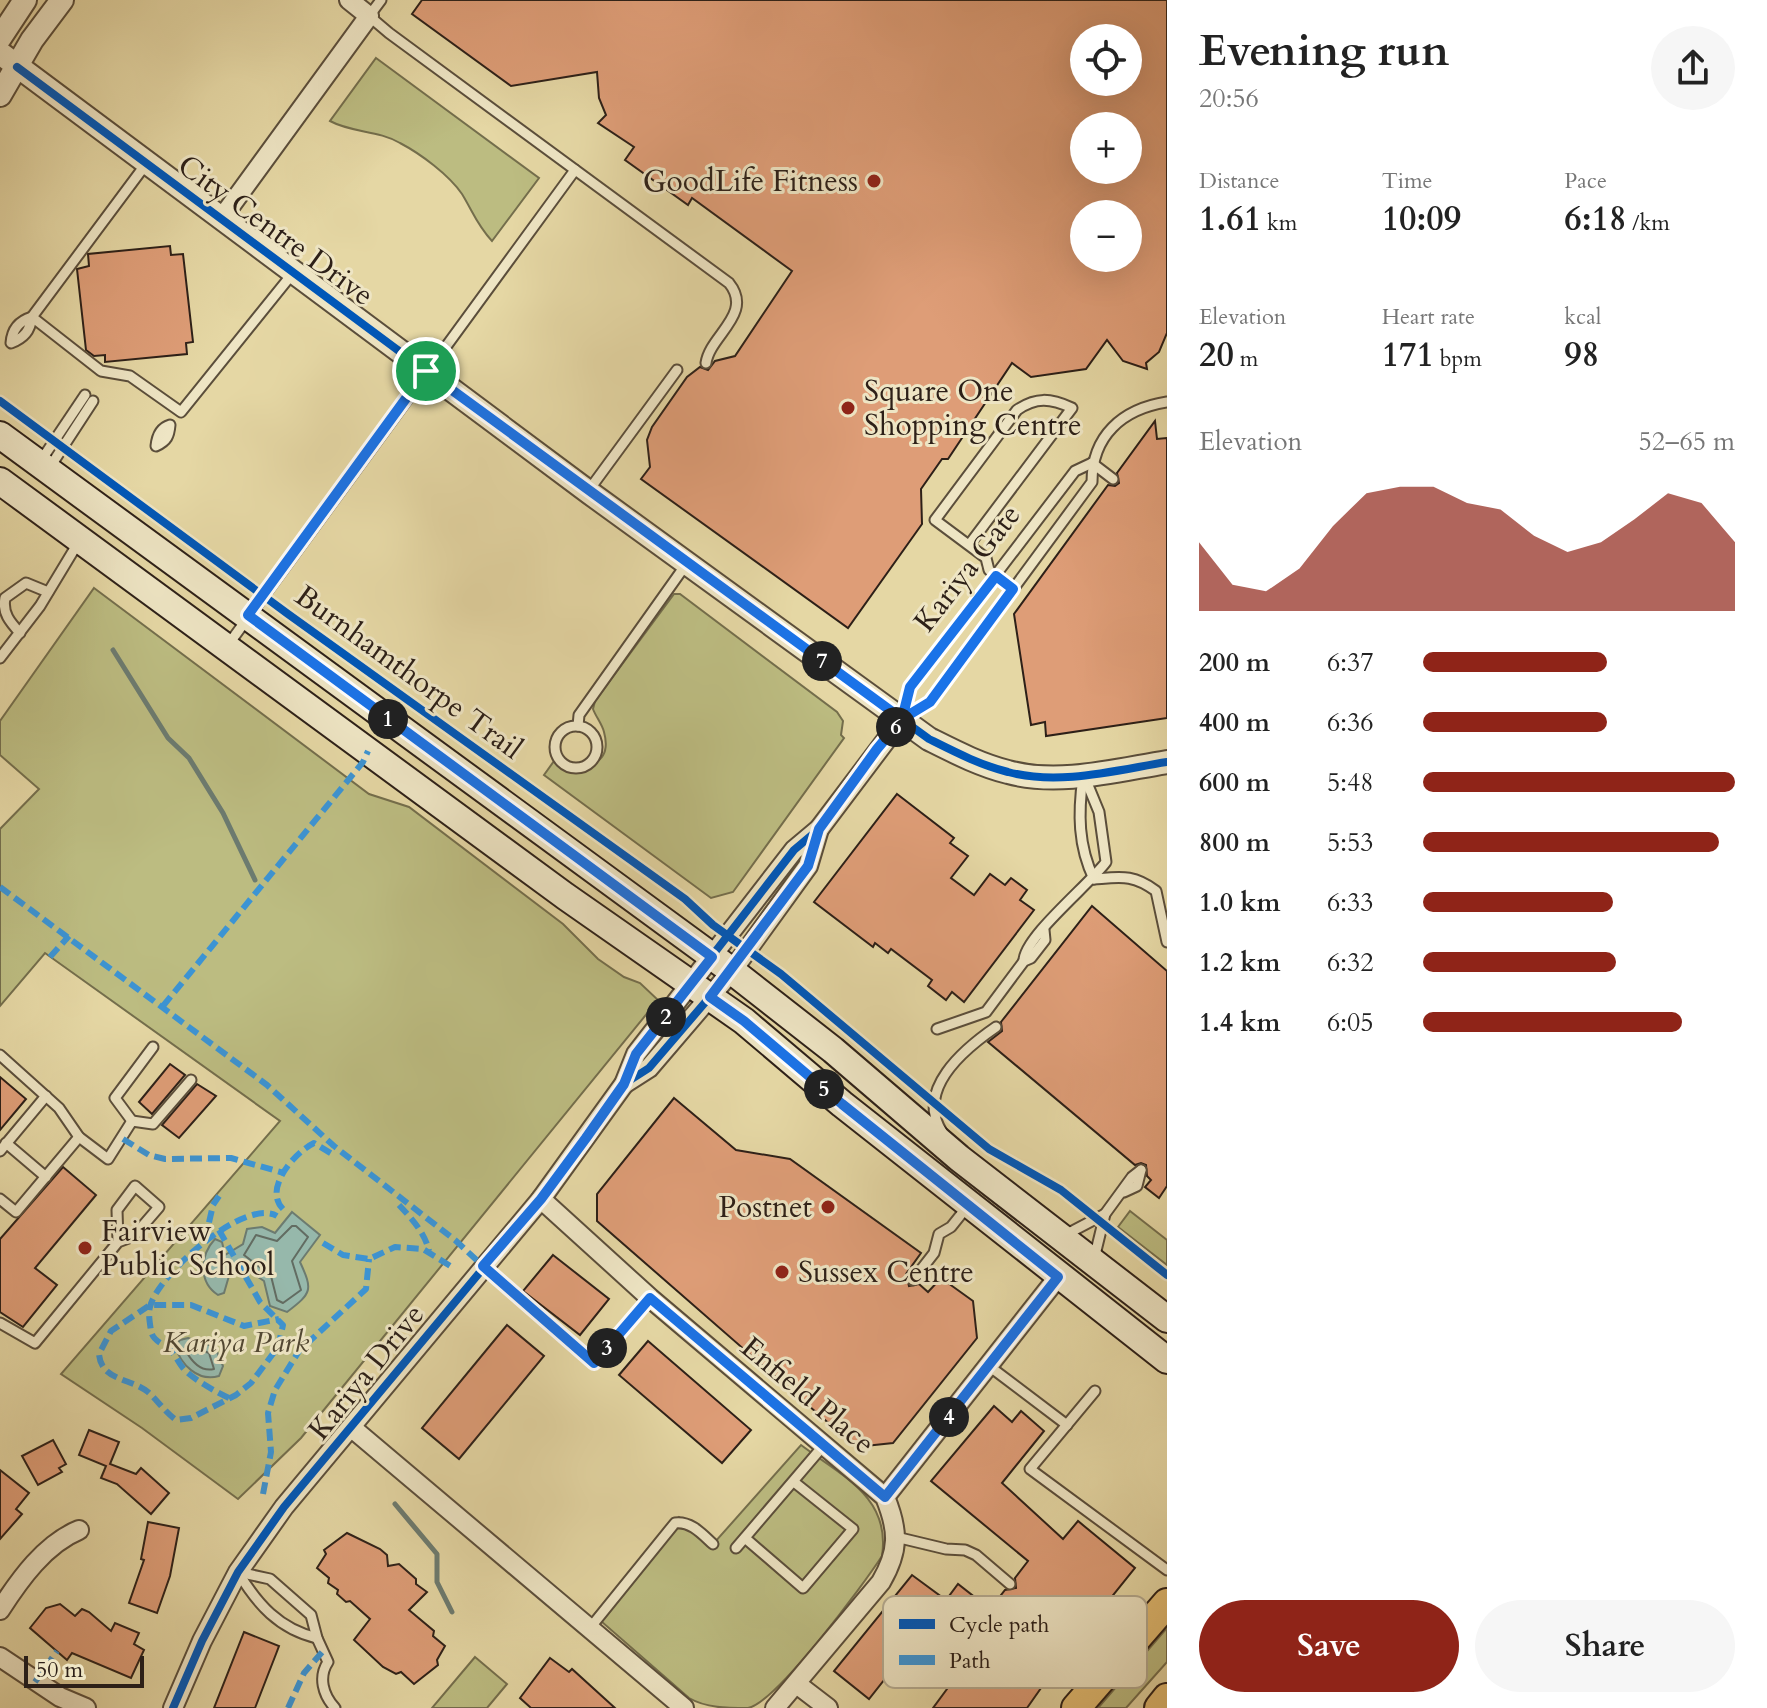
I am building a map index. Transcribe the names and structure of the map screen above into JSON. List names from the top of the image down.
{
  "streets": {
    "street": [
      "City Centre Drive",
      "Kariya Gate",
      "Kariya Drive",
      "Enfield Place"
    ],
    "cycle path": ["Burnhamthorpe Trail"]
  },
  "crossings": [
    ["City Centre Drive", "Kariya Gate"],
    ["Kariya Gate", "Kariya Drive"],
    ["Kariya Drive", "Enfield Place"]
  ],
  "parks": ["Kariya Park"],
  "places": [
    "GoodLife Fitness",
    "Square One Shopping Centre",
    "Postnet",
    "Fairview Public School",
    "Sussex Centre"
  ],
  "legend": ["Cycle path", "Path"],
  "scale_bar": "50 m",
  "page": {
    "heading": ["Evening run", "20:56"],
    "map_buttons": ["+", "−"],
    "stats": [
      ["Distance", "1.61 km"],
      ["Time", "10:09"],
      ["Pace", "6:18 /km"],
      ["Elevation", "20 m"],
      ["Heart rate", "171 bpm"],
      ["kcal", "98"]
    ],
    "chart": ["Elevation", "52–65 m"],
    "list": [
      {
        "name": "200 m",
        "note": "6:37"
      },
      {
        "name": "400 m",
        "note": "6:36"
      },
      {
        "name": "600 m",
        "note": "5:48"
      },
      {
        "name": "800 m",
        "note": "5:53"
      },
      {
        "name": "1.0 km",
        "note": "6:33"
      },
      {
        "name": "1.2 km",
        "note": "6:32"
      },
      {
        "name": "1.4 km",
        "note": "6:05"
      }
    ],
    "pins": [
      "7",
      "1",
      "6",
      "2",
      "5",
      "3",
      "4"
    ],
    "buttons": ["Save", "Share"],
    "scale": "50 m"
  }
}
